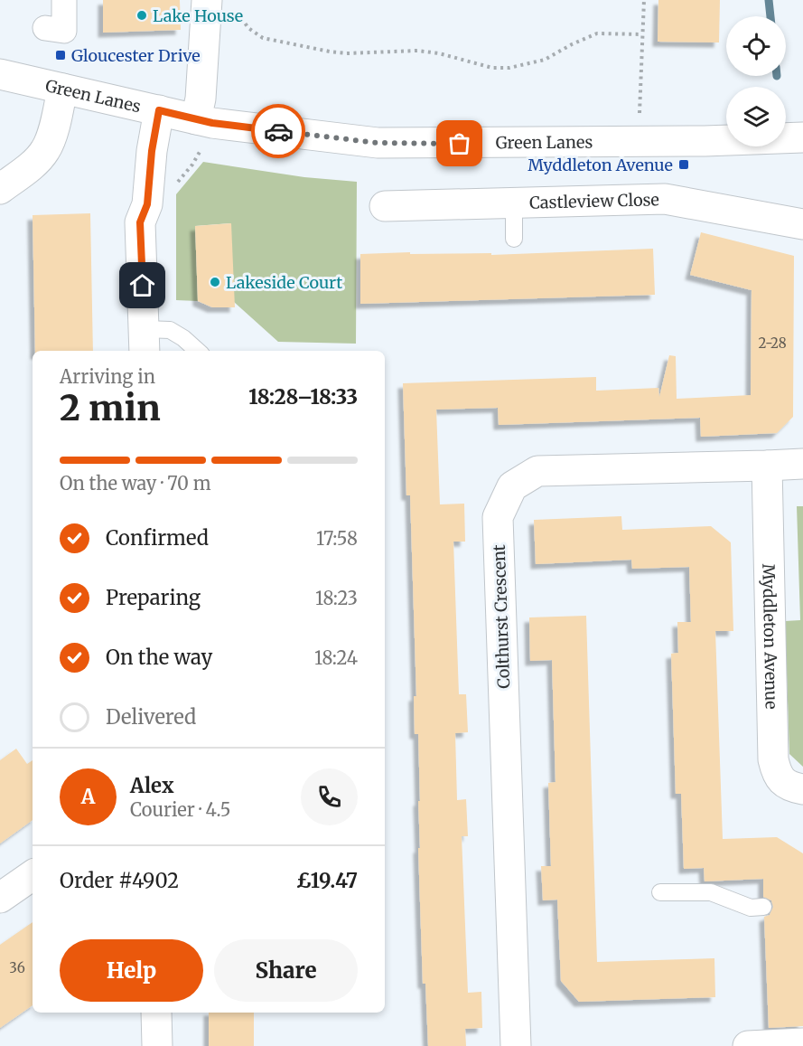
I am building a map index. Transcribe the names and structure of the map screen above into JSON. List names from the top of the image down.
{
  "streets": {
    "street": [
      "Green Lanes",
      "Castleview Close",
      "Colthurst Crescent",
      "Myddleton Avenue"
    ]
  },
  "crossings": [
    ["Colthurst Crescent", "Myddleton Avenue"]
  ],
  "places": {
    "other": ["Lake House", "Lakeside Court"],
    "transit": ["Gloucester Drive", "Myddleton Avenue"]
  },
  "house_numbers": ["2-28", "36"],
  "page": {
    "heading": ["2 min", "Arriving in", "18:28–18:33"],
    "panel": [
      "Alex",
      "Courier · 4.5",
      "Order #4902",
      "£19.47"
    ],
    "bar": "On the way · 70 m",
    "list": [
      ["Confirmed", "17:58"],
      ["Preparing", "18:23"],
      ["On the way", "18:24"],
      "Delivered"
    ],
    "round": "A",
    "buttons": ["Help", "Share"]
  }
}
